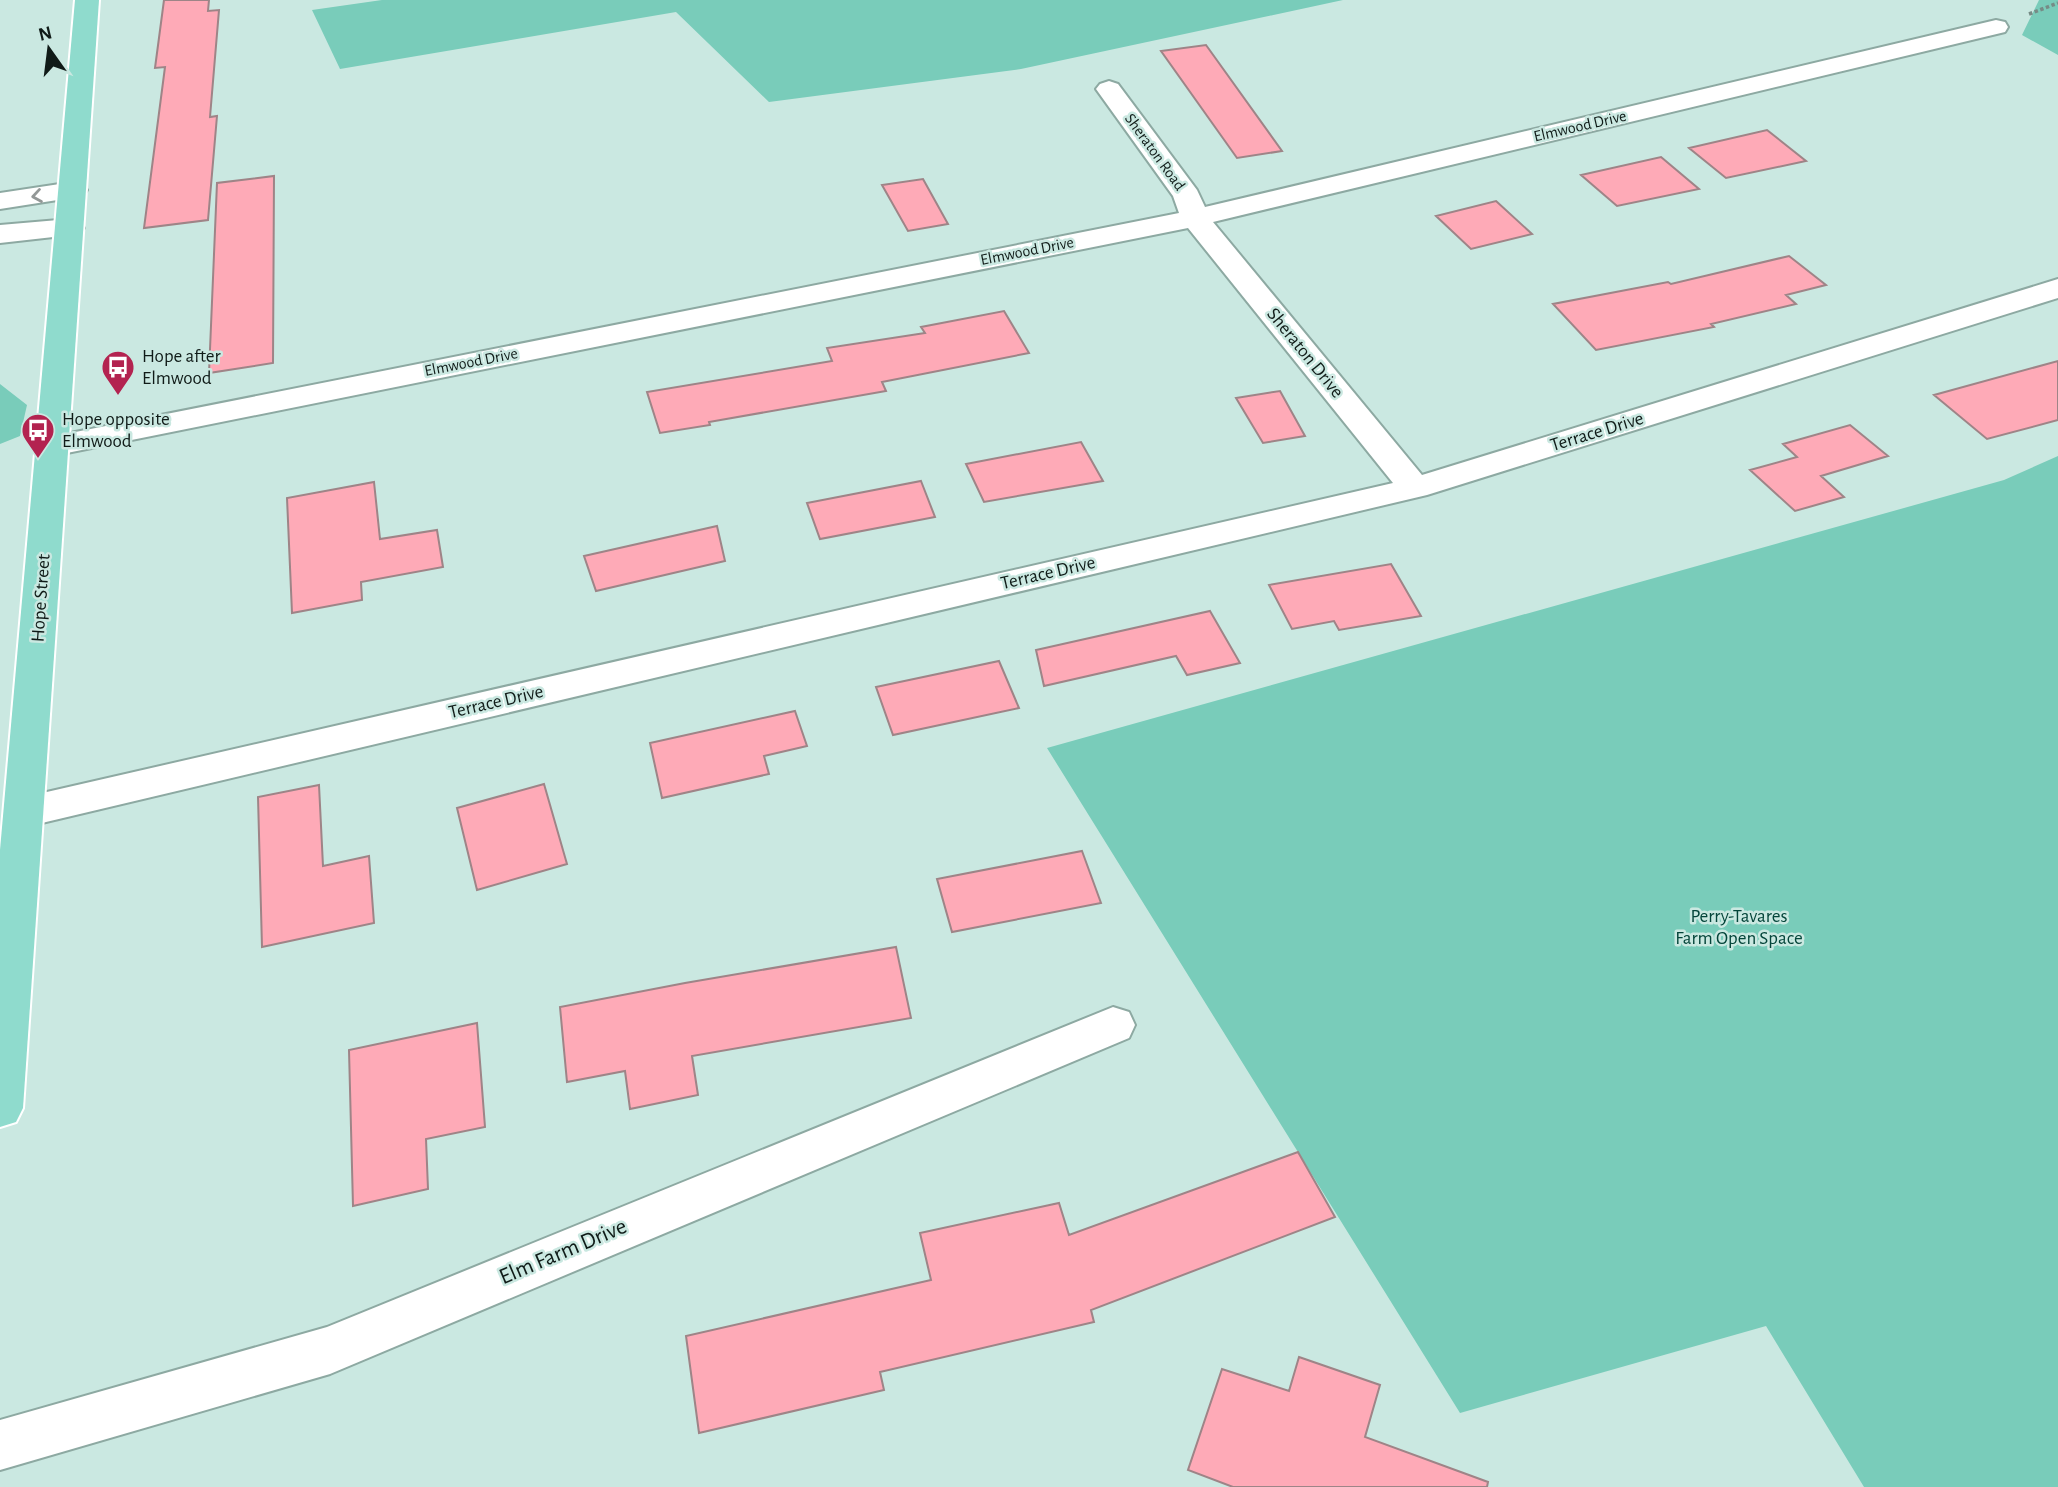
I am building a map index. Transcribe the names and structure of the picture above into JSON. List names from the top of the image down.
{
  "streets": {
    "main road": ["Hope Street"],
    "street": [
      "Elmwood Drive",
      "Sheraton Road",
      "Sheraton Drive",
      "Terrace Drive",
      "Elm Farm Drive"
    ]
  },
  "crossings": [
    ["Elmwood Drive", "Sheraton Road"],
    ["Elmwood Drive", "Sheraton Drive"],
    ["Elmwood Drive", "Hope Street"],
    ["Sheraton Road", "Sheraton Drive"],
    ["Sheraton Drive", "Terrace Drive"],
    ["Terrace Drive", "Hope Street"]
  ],
  "parks": ["Perry-Tavares Farm Open Space"],
  "places": {
    "bus stop": ["Hope after Elmwood", "Hope opposite Elmwood"]
  },
  "north": "top"
}
